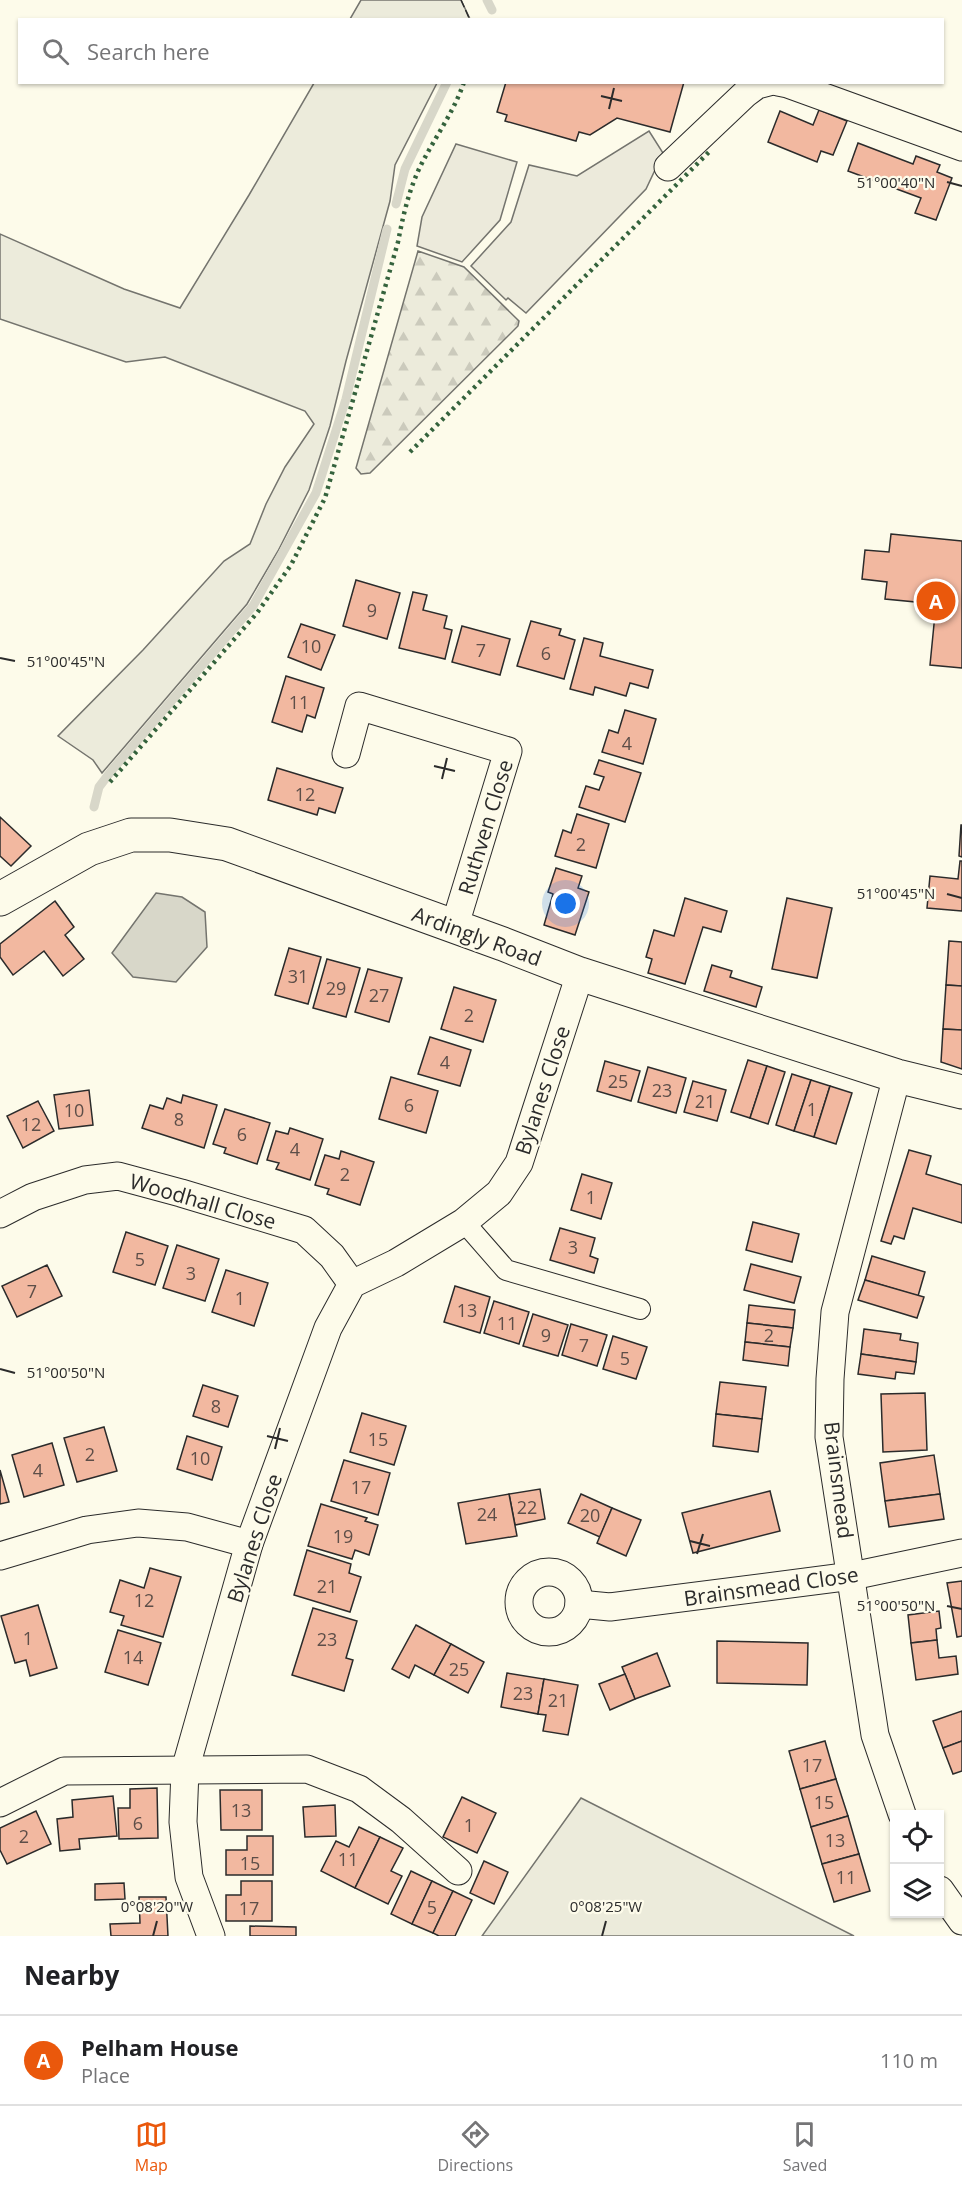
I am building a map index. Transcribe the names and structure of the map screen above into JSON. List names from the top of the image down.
{
  "streets": {
    "street": [
      "Ruthven Close",
      "Ardingly Road",
      "Bylanes Close",
      "Woodhall Close",
      "Brainsmead",
      "Brainsmead Close"
    ]
  },
  "crossings": [
    ["Ruthven Close", "Ardingly Road"],
    ["Ardingly Road", "Bylanes Close"],
    ["Ardingly Road", "Brainsmead"],
    ["Bylanes Close", "Woodhall Close"],
    ["Brainsmead", "Brainsmead Close"]
  ],
  "house_numbers": [
    "9",
    "10",
    "7",
    "6",
    "11",
    "4",
    "12",
    "2",
    "31",
    "29",
    "27",
    "2",
    "4",
    "25",
    "23",
    "21",
    "6",
    "1",
    "10",
    "8",
    "12",
    "6",
    "4",
    "2",
    "1",
    "3",
    "5",
    "3",
    "7",
    "1",
    "13",
    "11",
    "9",
    "2",
    "7",
    "5",
    "8",
    "15",
    "2",
    "10",
    "4",
    "17",
    "22",
    "24",
    "20",
    "19",
    "21",
    "12",
    "1",
    "23",
    "14",
    "25",
    "23",
    "21",
    "17",
    "15",
    "13",
    "6",
    "1",
    "2",
    "13",
    "11",
    "15",
    "11",
    "5",
    "17"
  ],
  "page": {
    "search": "Search here",
    "pins": "A",
    "heading": "Nearby",
    "list": [
      {
        "mark": "A",
        "name": "Pelham House",
        "note": "Place",
        "value": "110 m"
      }
    ],
    "nav": ["Map", "Directions", "Saved"]
  },
  "coordinates": [
    "51°00'40\"N",
    "51°00'45\"N",
    "51°00'50\"N",
    "0°08'20\"W",
    "0°08'25\"W"
  ]
}
